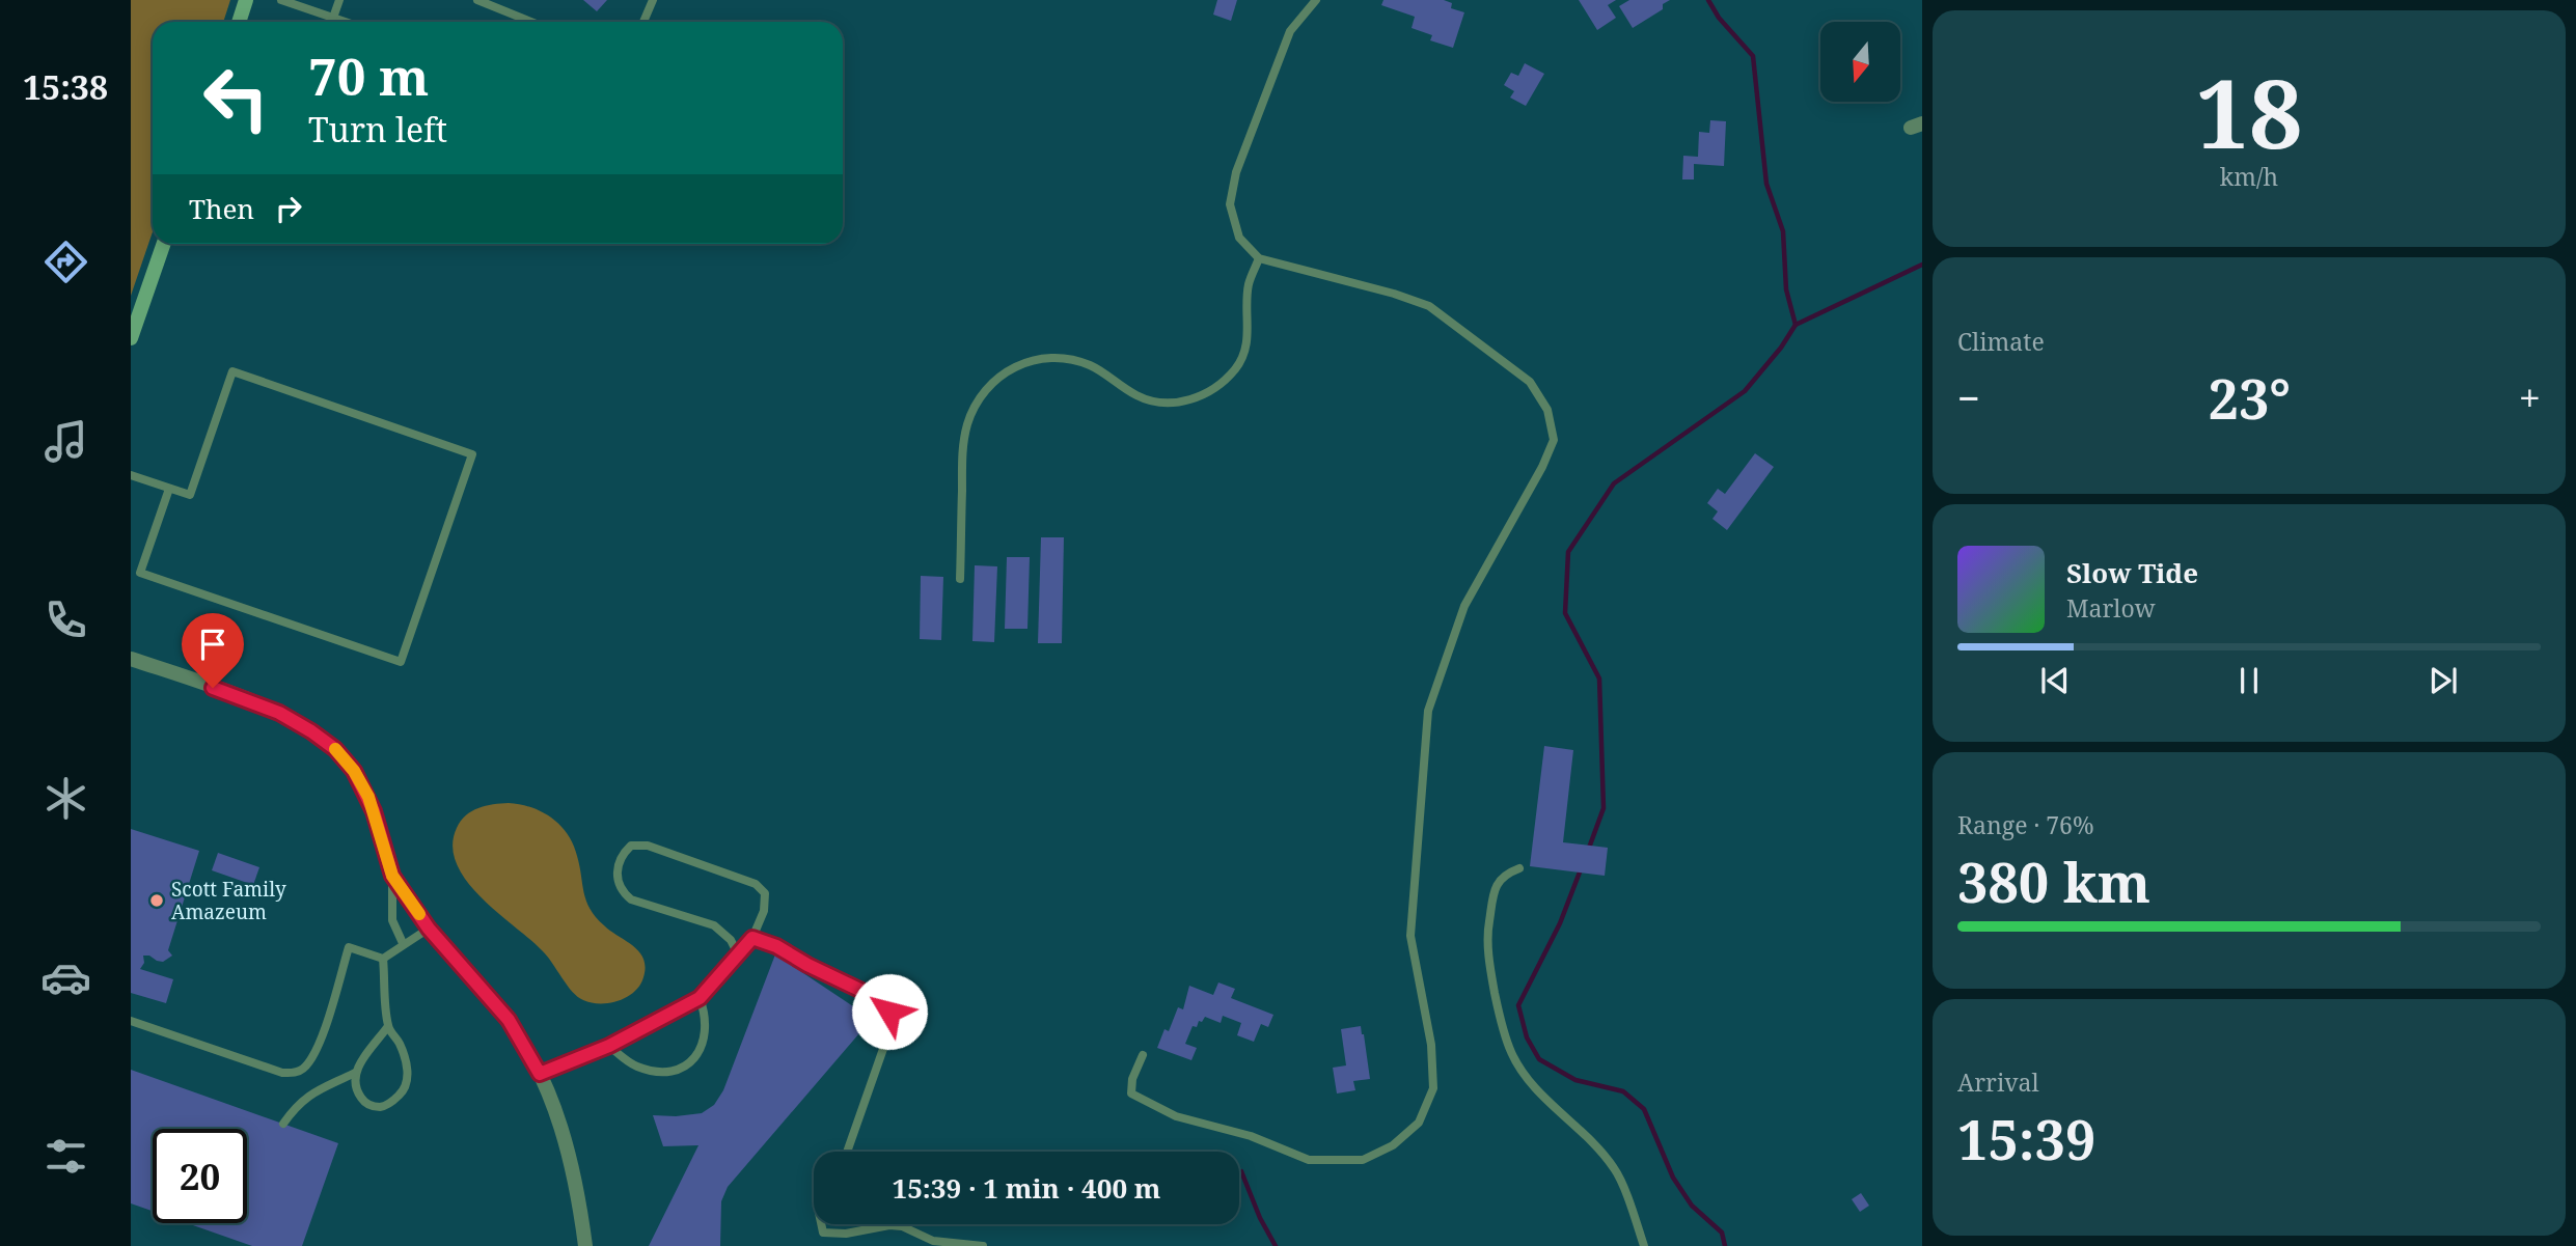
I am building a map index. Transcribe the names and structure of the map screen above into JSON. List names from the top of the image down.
{
  "places": ["Scott Family Amazeum"],
  "north": "bottom",
  "page": {
    "tabs": "15:38",
    "tile": [
      ["18", "km/h"],
      "Climate",
      ["Range · 76%", "380 km"],
      ["Arrival", "15:39"]
    ],
    "turn": ["70 m", "Turn left"],
    "then": "Then",
    "heat": ["−", "23°", "+"],
    "song": ["Slow Tide", "Marlow"],
    "limit": "20",
    "trip": "15:39 · 1 min · 400 m"
  }
}
